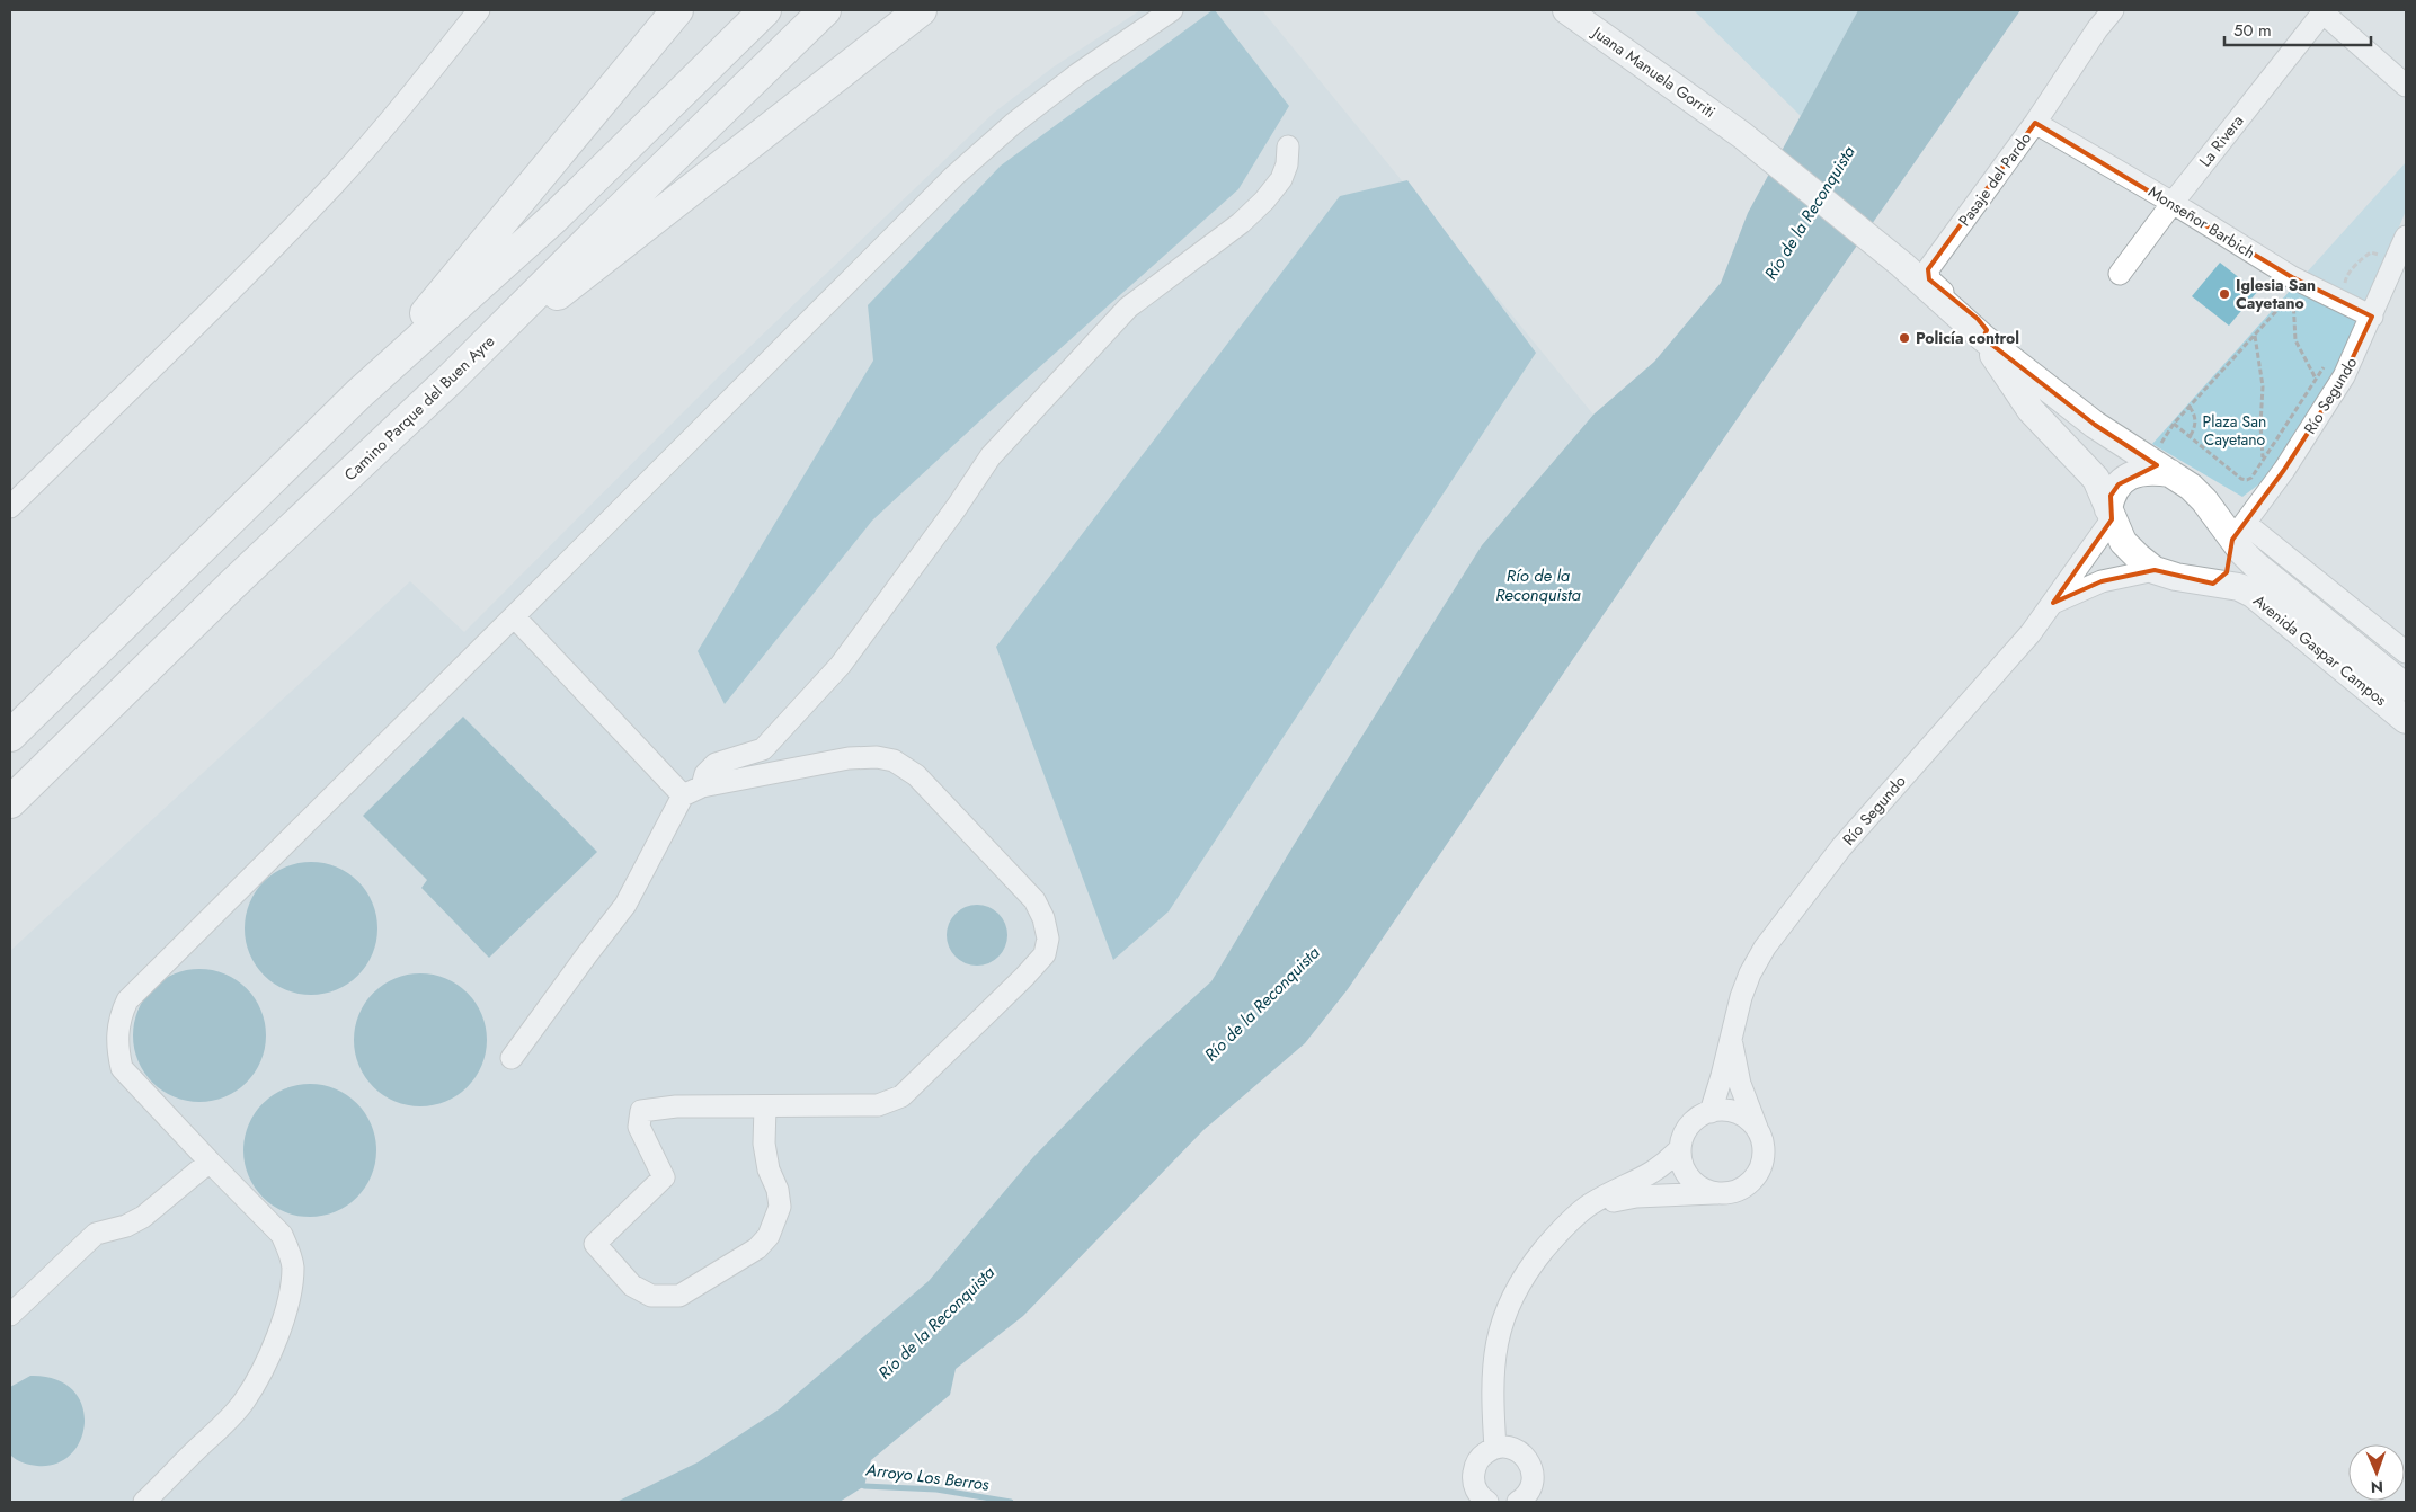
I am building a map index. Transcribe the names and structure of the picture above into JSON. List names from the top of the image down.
{
  "streets": {
    "highway": ["Camino Parque del Buen Ayre"],
    "main road": ["Juana Manuela Gorriti", "Avenida Gaspar Campos"],
    "street": [
      "La Rivera",
      "Pasaje del Pardo",
      "Monseñor Barbich",
      "Río Segundo"
    ]
  },
  "crossings": [
    ["Juana Manuela Gorriti", "Avenida Gaspar Campos"],
    ["La Rivera", "Monseñor Barbich"],
    ["Pasaje del Pardo", "Monseñor Barbich"],
    ["Pasaje del Pardo", "Avenida Gaspar Campos"],
    ["Monseñor Barbich", "Río Segundo"],
    ["Río Segundo", "Avenida Gaspar Campos"]
  ],
  "water": ["Río de la Reconquista", "Arroyo Los Berros"],
  "parks": ["Plaza San Cayetano"],
  "places": ["Iglesia San Cayetano", "Policía control"],
  "scale_bar": "50 m",
  "north": "bottom"
}
